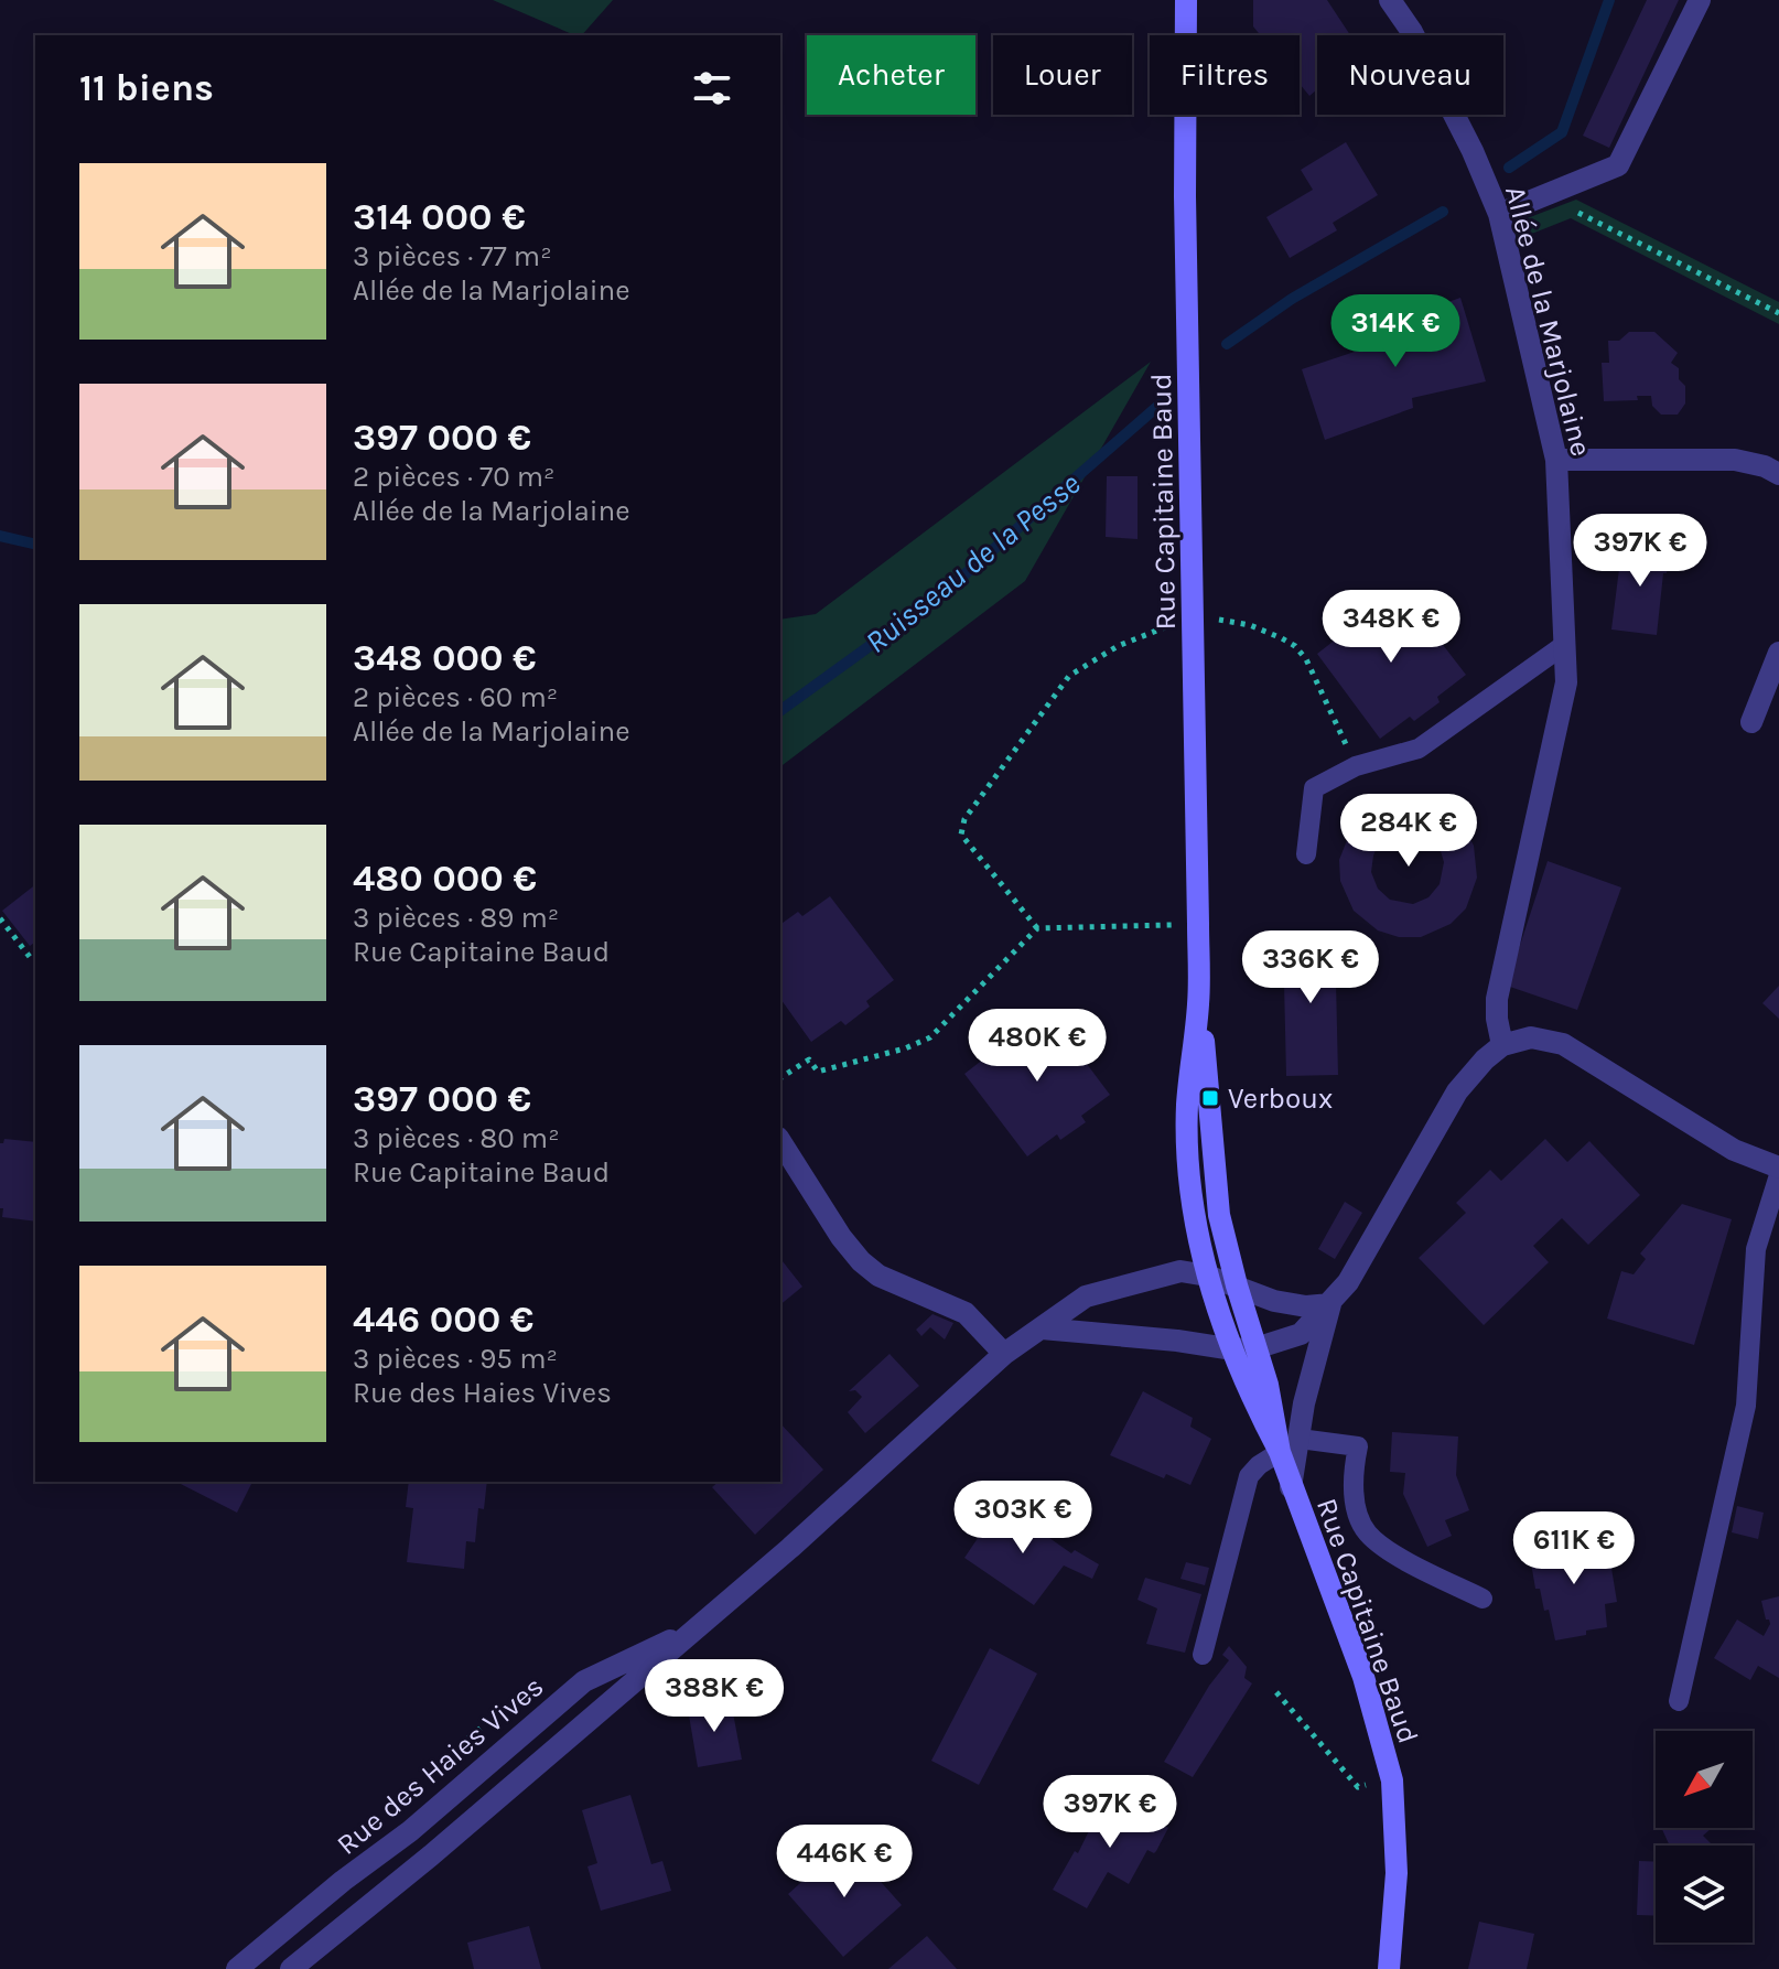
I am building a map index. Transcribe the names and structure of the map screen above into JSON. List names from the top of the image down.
{
  "streets": {
    "main road": ["Rue Capitaine Baud"],
    "street": ["Allée de la Marjolaine", "Rue des Haies Vives"]
  },
  "crossings": [
    ["Rue Capitaine Baud", "Rue des Haies Vives"]
  ],
  "water": ["Ruisseau de la Pesse"],
  "places": {
    "transit": ["Verboux"]
  },
  "north": "bottom left",
  "page": {
    "chip": [
      "Acheter",
      "Louer",
      "Filtres",
      "Nouveau"
    ],
    "heading": "11 biens",
    "list": [
      {
        "name": "314 000 €",
        "note": "3 pièces · 77 m² · Allée de la Marjolaine"
      },
      {
        "name": "397 000 €",
        "note": "2 pièces · 70 m² · Allée de la Marjolaine"
      },
      {
        "name": "348 000 €",
        "note": "2 pièces · 60 m² · Allée de la Marjolaine"
      },
      {
        "name": "480 000 €",
        "note": "3 pièces · 89 m² · Rue Capitaine Baud"
      },
      {
        "name": "397 000 €",
        "note": "3 pièces · 80 m² · Rue Capitaine Baud"
      },
      {
        "name": "446 000 €",
        "note": "3 pièces · 95 m² · Rue des Haies Vives"
      }
    ],
    "price": [
      "314K €",
      "397K €",
      "348K €",
      "284K €",
      "336K €",
      "480K €",
      "303K €",
      "611K €",
      "388K €",
      "397K €",
      "446K €"
    ]
  }
}
